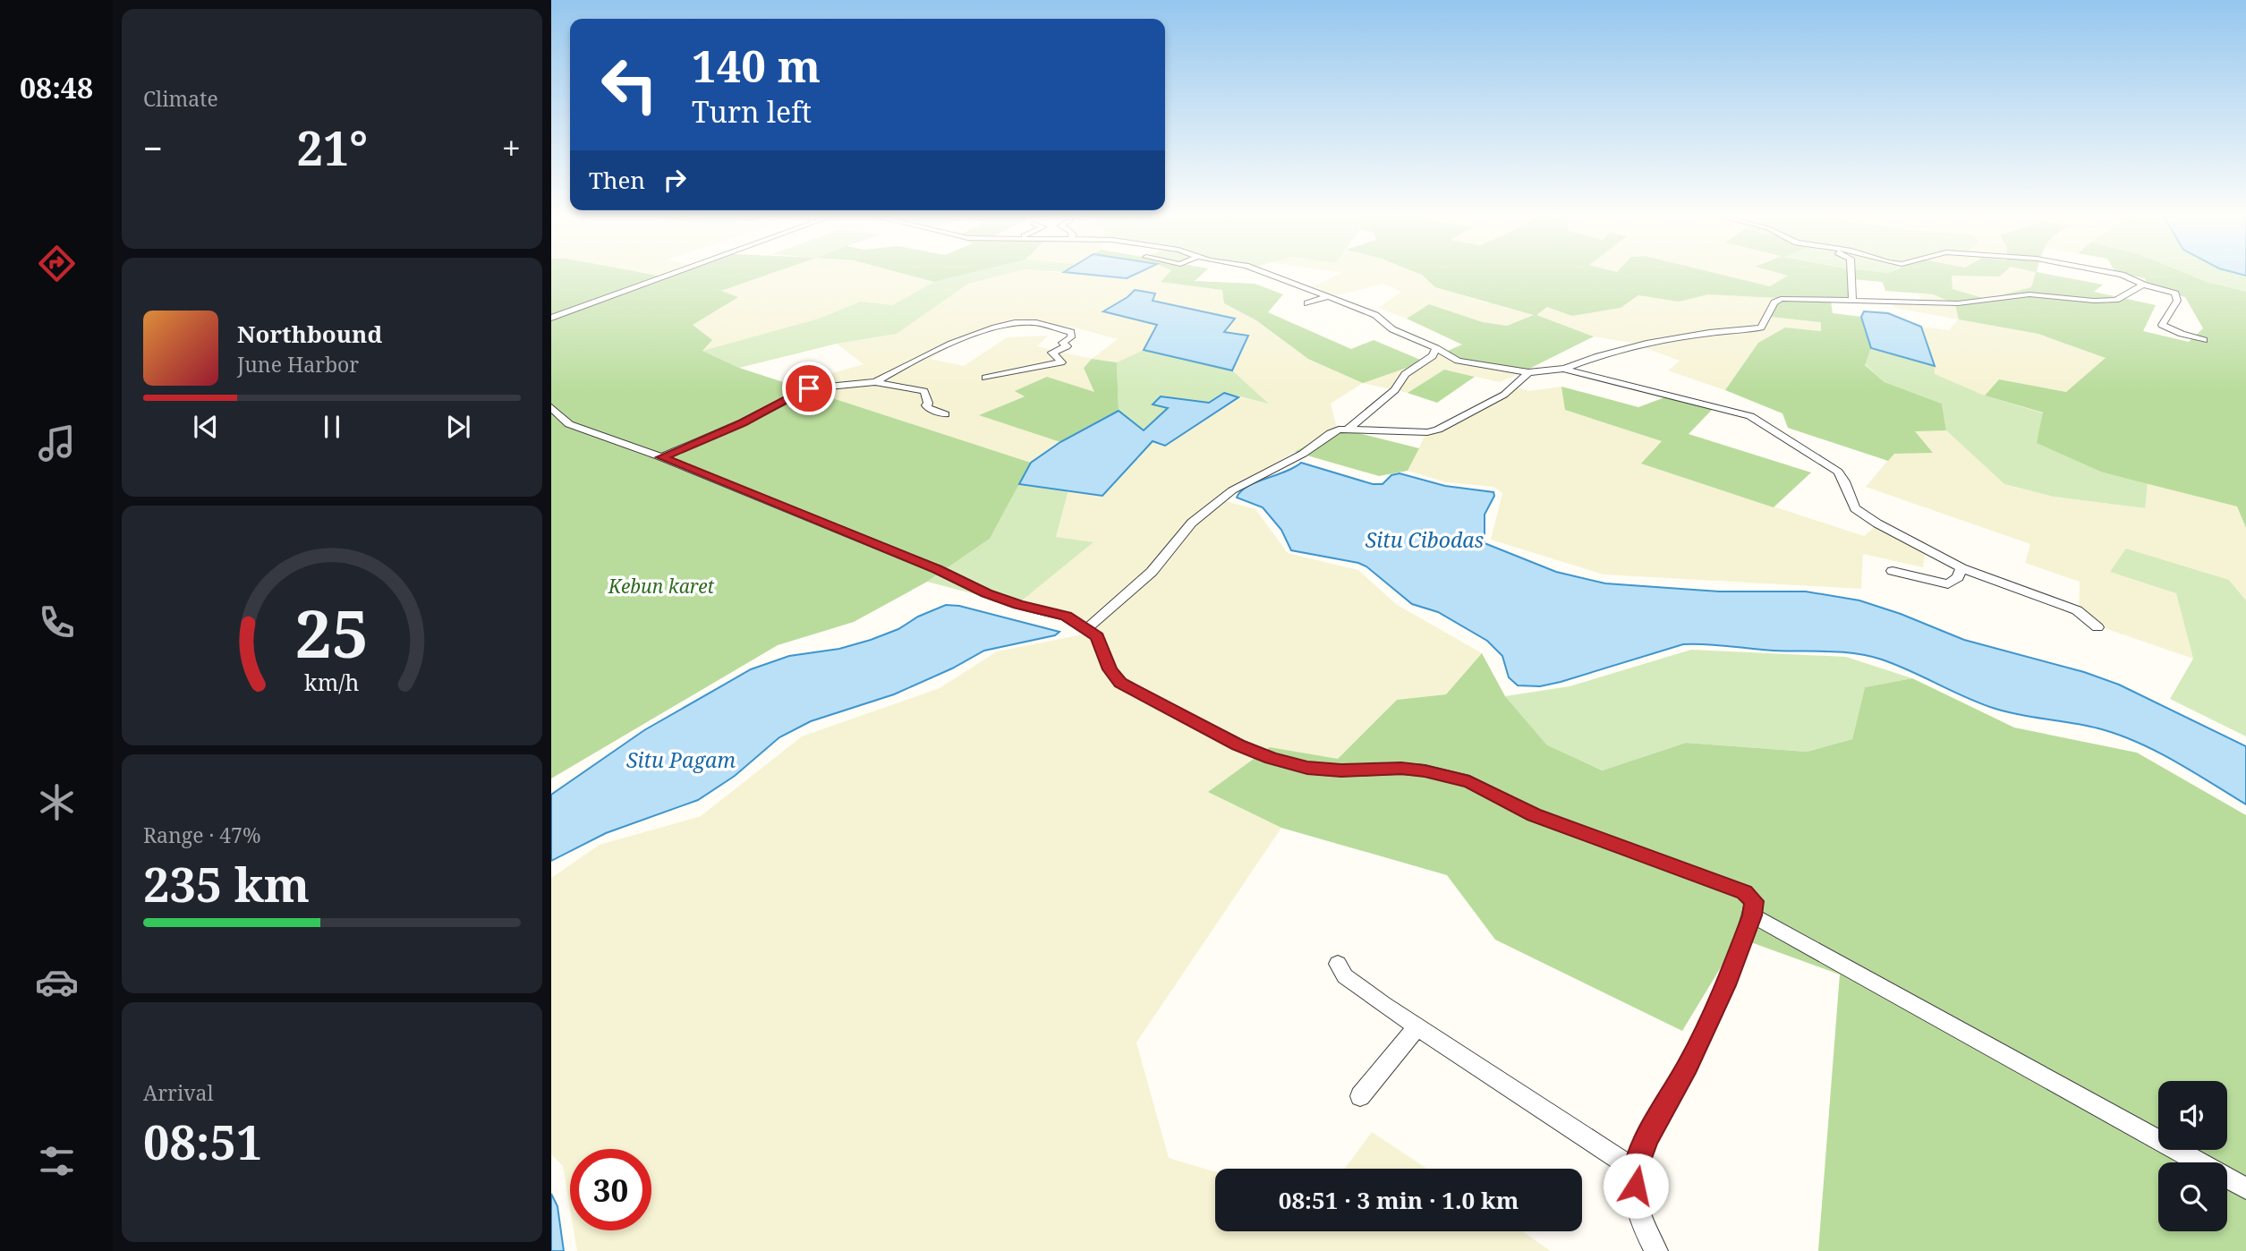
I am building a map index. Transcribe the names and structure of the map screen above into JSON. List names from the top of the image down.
{
  "water": ["Situ Cibodas", "Situ Pagam"],
  "parks": ["Kebun karet"],
  "page": {
    "tabs": "08:48",
    "tile": [
      "Climate",
      ["Range · 47%", "235 km"],
      ["Arrival", "08:51"]
    ],
    "turn": ["140 m", "Turn left"],
    "heat": ["−", "21°", "+"],
    "then": "Then",
    "song": ["Northbound", "June Harbor"],
    "limit": "30",
    "trip": "08:51 · 3 min · 1.0 km",
    "gauge": ["25", "km/h"]
  }
}
